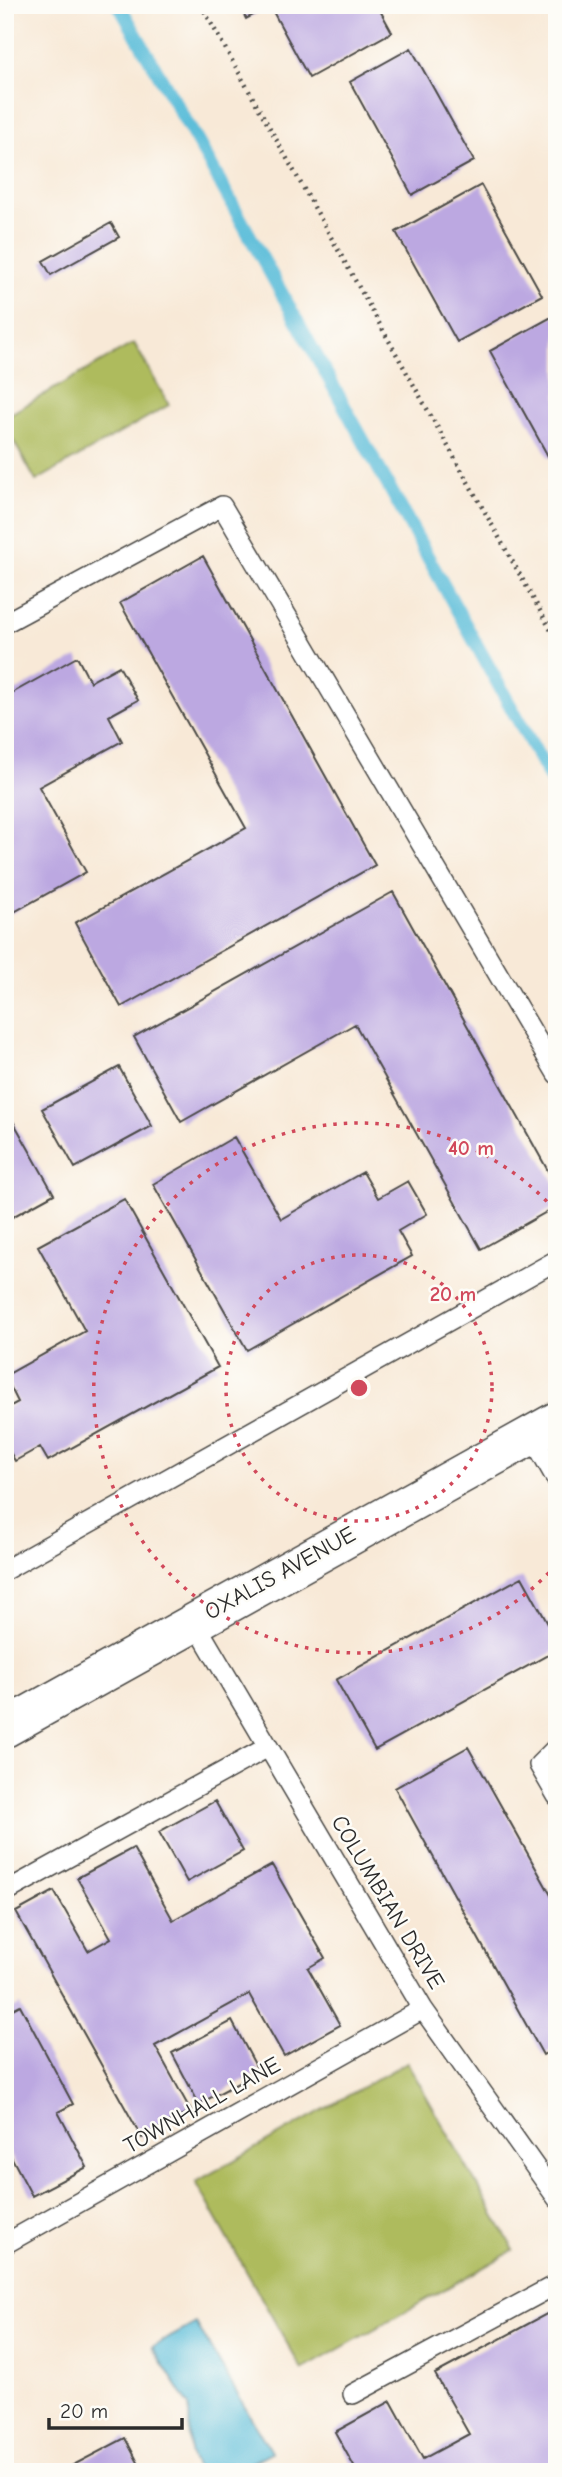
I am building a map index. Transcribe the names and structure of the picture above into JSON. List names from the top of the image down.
{
  "streets": {
    "street": ["OXALIS AVENUE"],
    "lane": ["COLUMBIAN DRIVE", "TOWNHALL LANE"]
  },
  "crossings": [
    ["OXALIS AVENUE", "COLUMBIAN DRIVE"],
    ["COLUMBIAN DRIVE", "TOWNHALL LANE"]
  ],
  "scale_bar": "20 m",
  "rings": ["40 m", "20 m"]
}
